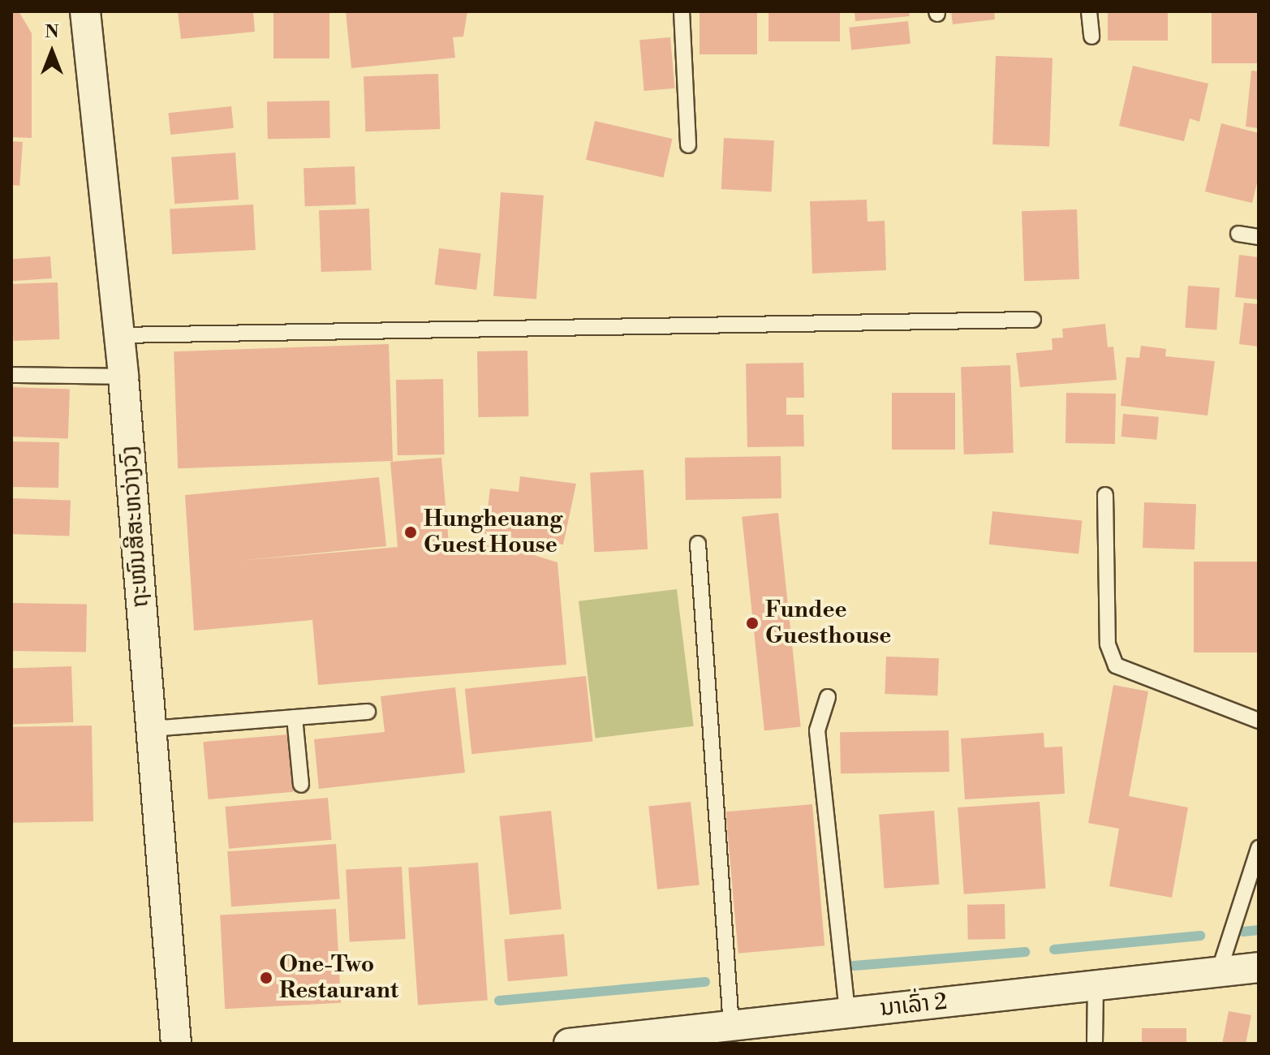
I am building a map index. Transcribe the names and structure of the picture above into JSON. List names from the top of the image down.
{
  "streets": {
    "street": ["ຖະໜົນສີສະຫວ່າງວົງ", "ນາເລົ່າ 2"]
  },
  "places": ["Hungheuang Guest House", "Fundee Guesthouse", "One-Two Restaurant"],
  "north": "top"
}
